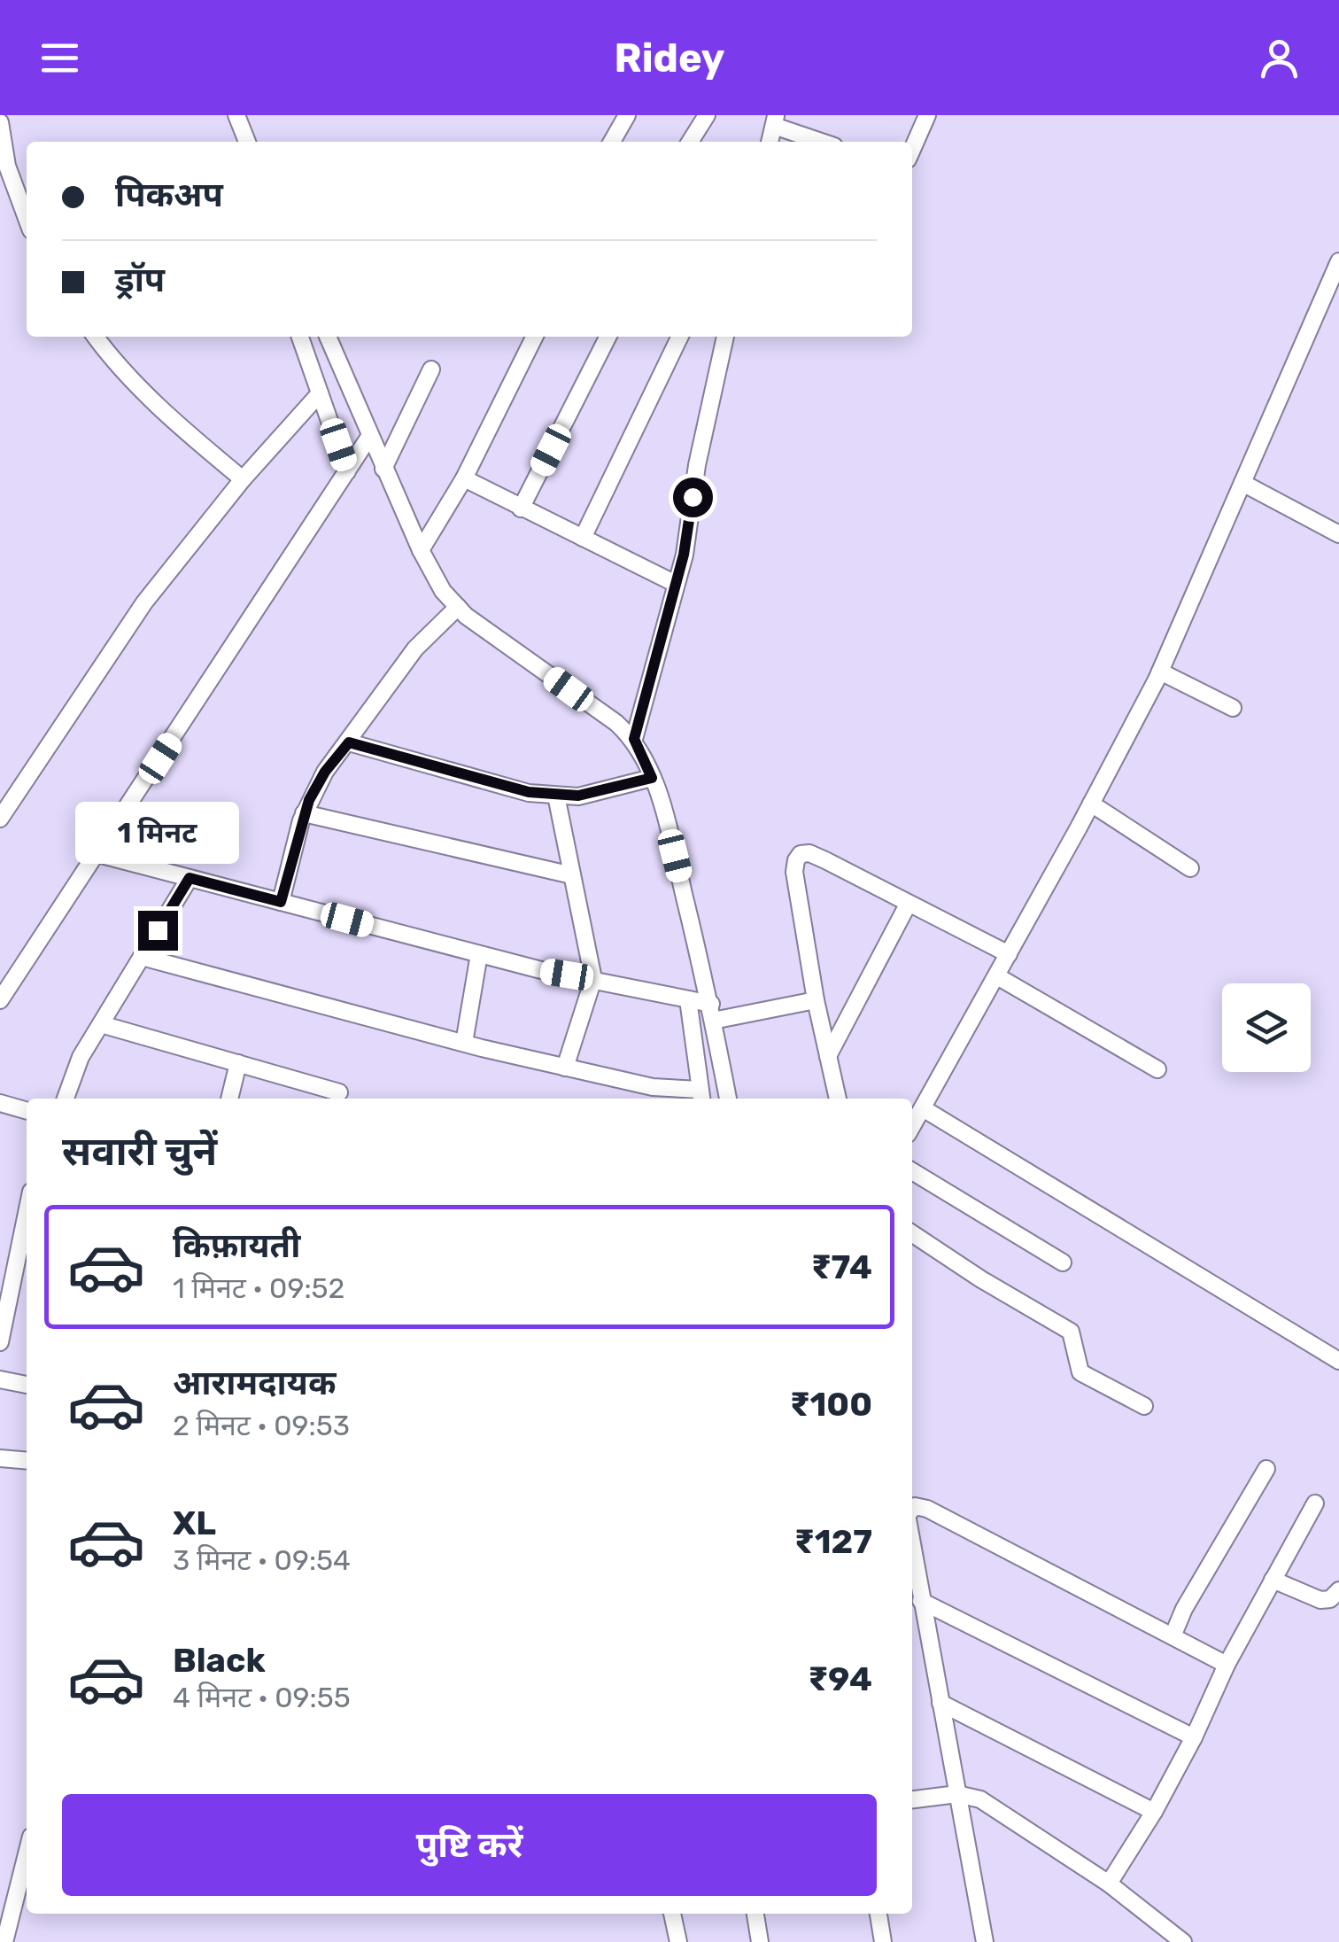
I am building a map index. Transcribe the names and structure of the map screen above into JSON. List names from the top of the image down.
{
  "page": {
    "header": "Ridey",
    "banner": ["पिकअप", "ड्रॉप"],
    "bubble": "1 मिनट",
    "heading": "सवारी चुनें",
    "list": [
      {
        "name": "किफ़ायती",
        "note": "1 मिनट · 09:52",
        "value": "₹74"
      },
      {
        "name": "आरामदायक",
        "note": "2 मिनट · 09:53",
        "value": "₹100"
      },
      {
        "name": "XL",
        "note": "3 मिनट · 09:54",
        "value": "₹127"
      },
      {
        "name": "Black",
        "note": "4 मिनट · 09:55",
        "value": "₹94"
      }
    ],
    "buttons": "पुष्टि करें"
  }
}
